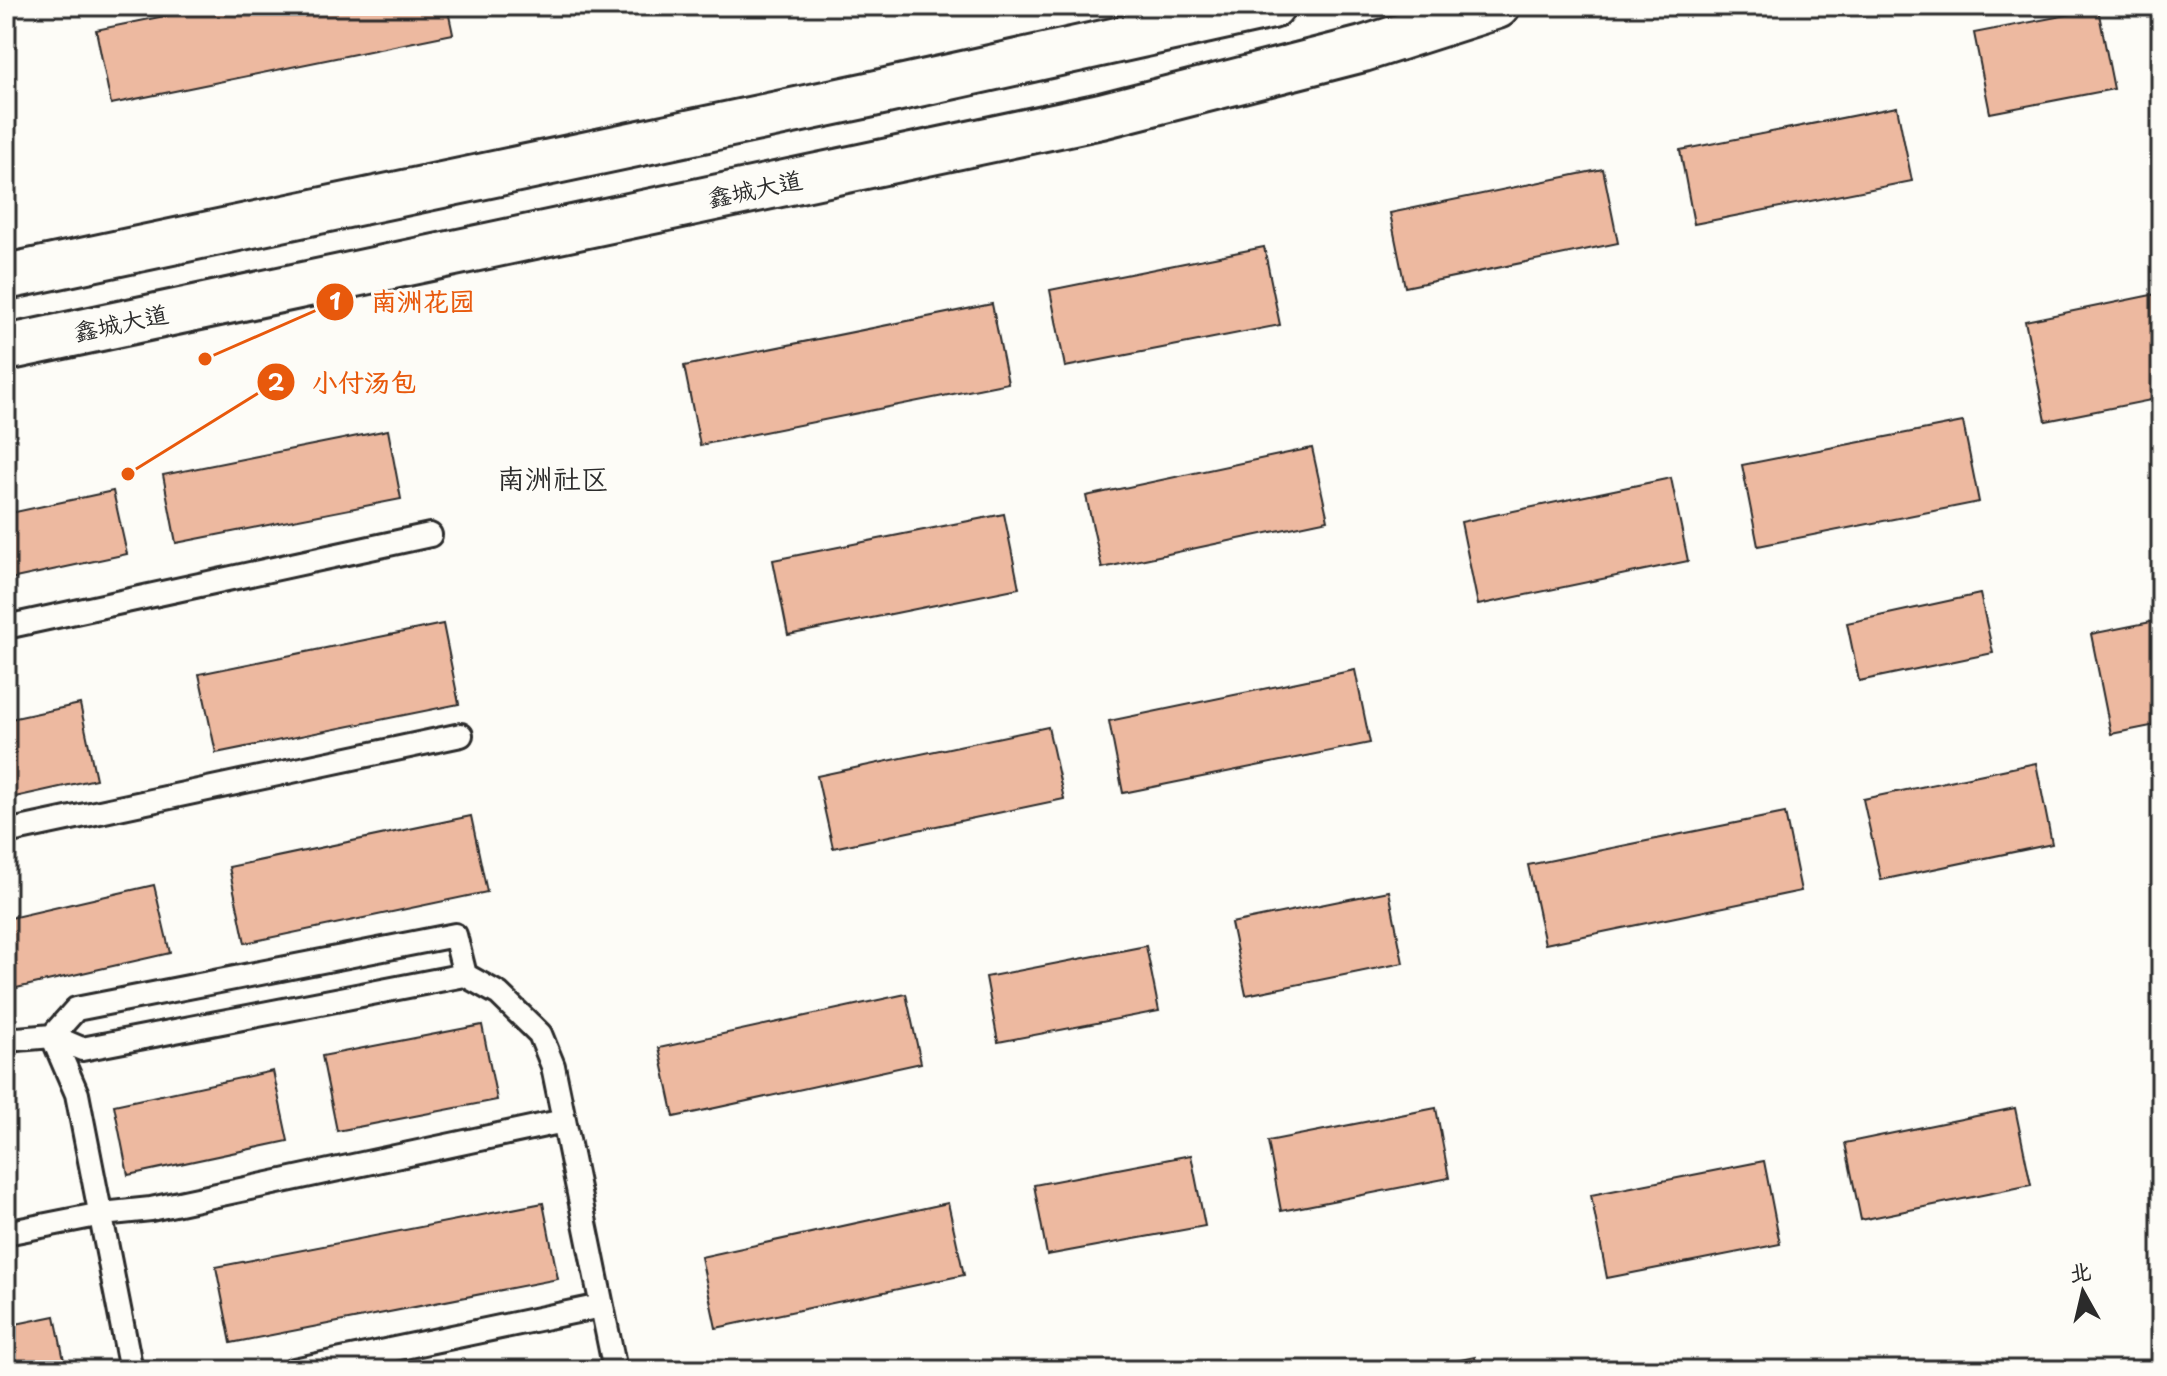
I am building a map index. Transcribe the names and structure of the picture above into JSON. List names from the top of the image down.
{
  "streets": {
    "main road": ["鑫城大道"]
  },
  "districts": ["南洲社区"],
  "places": ["南洲花园", "小付汤包"],
  "north": "top"
}
